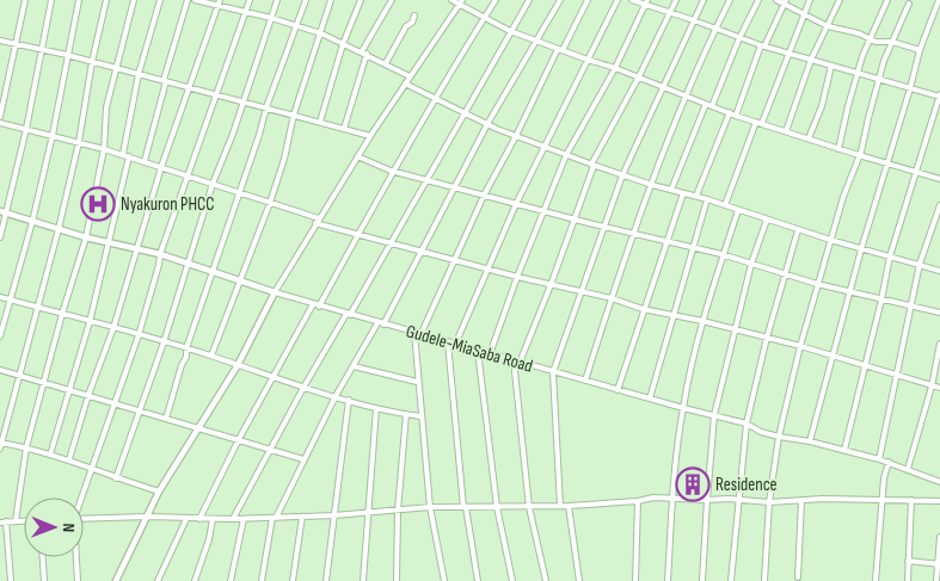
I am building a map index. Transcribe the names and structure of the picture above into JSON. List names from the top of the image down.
{
  "streets": {
    "main road": ["Gudele-MiaSaba Road"]
  },
  "places": {
    "hospital": ["Nyakuron PHCC"],
    "building": ["Residence"]
  },
  "north": "right"
}
